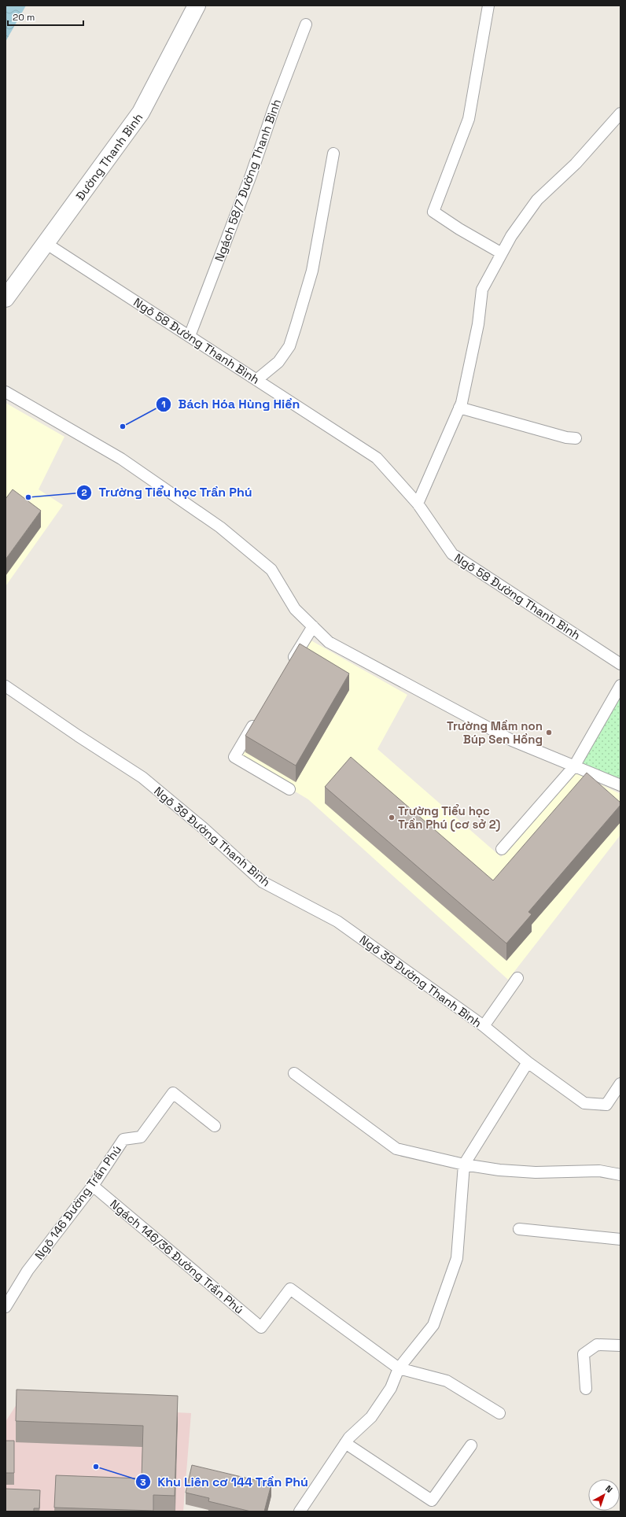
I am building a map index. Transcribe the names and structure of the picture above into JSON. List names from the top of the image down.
{
  "streets": {
    "street": ["Đường Thanh Bình"],
    "lane": [
      "Ngách 58/7 Đường Thanh Bình",
      "Ngõ 58 Đường Thanh Bình",
      "Ngõ 38 Đường Thanh Bình",
      "Ngõ 146 Đường Trần Phú",
      "Ngách 146/36 Đường Trần Phú"
    ]
  },
  "crossings": [
    ["Đường Thanh Bình", "Ngõ 58 Đường Thanh Bình"],
    ["Ngách 58/7 Đường Thanh Bình", "Ngõ 58 Đường Thanh Bình"],
    ["Ngõ 146 Đường Trần Phú", "Ngách 146/36 Đường Trần Phú"]
  ],
  "places": [
    "Bách Hóa Hùng Hiền",
    "Trường Tiểu học Trần Phú",
    "Trường Mầm non Búp Sen Hồng",
    "Trường Tiểu học Trần Phú (cơ sở 2)",
    "Khu Liên cơ 144 Trần Phú"
  ],
  "scale_bar": "20 m",
  "north": "top right"
}
